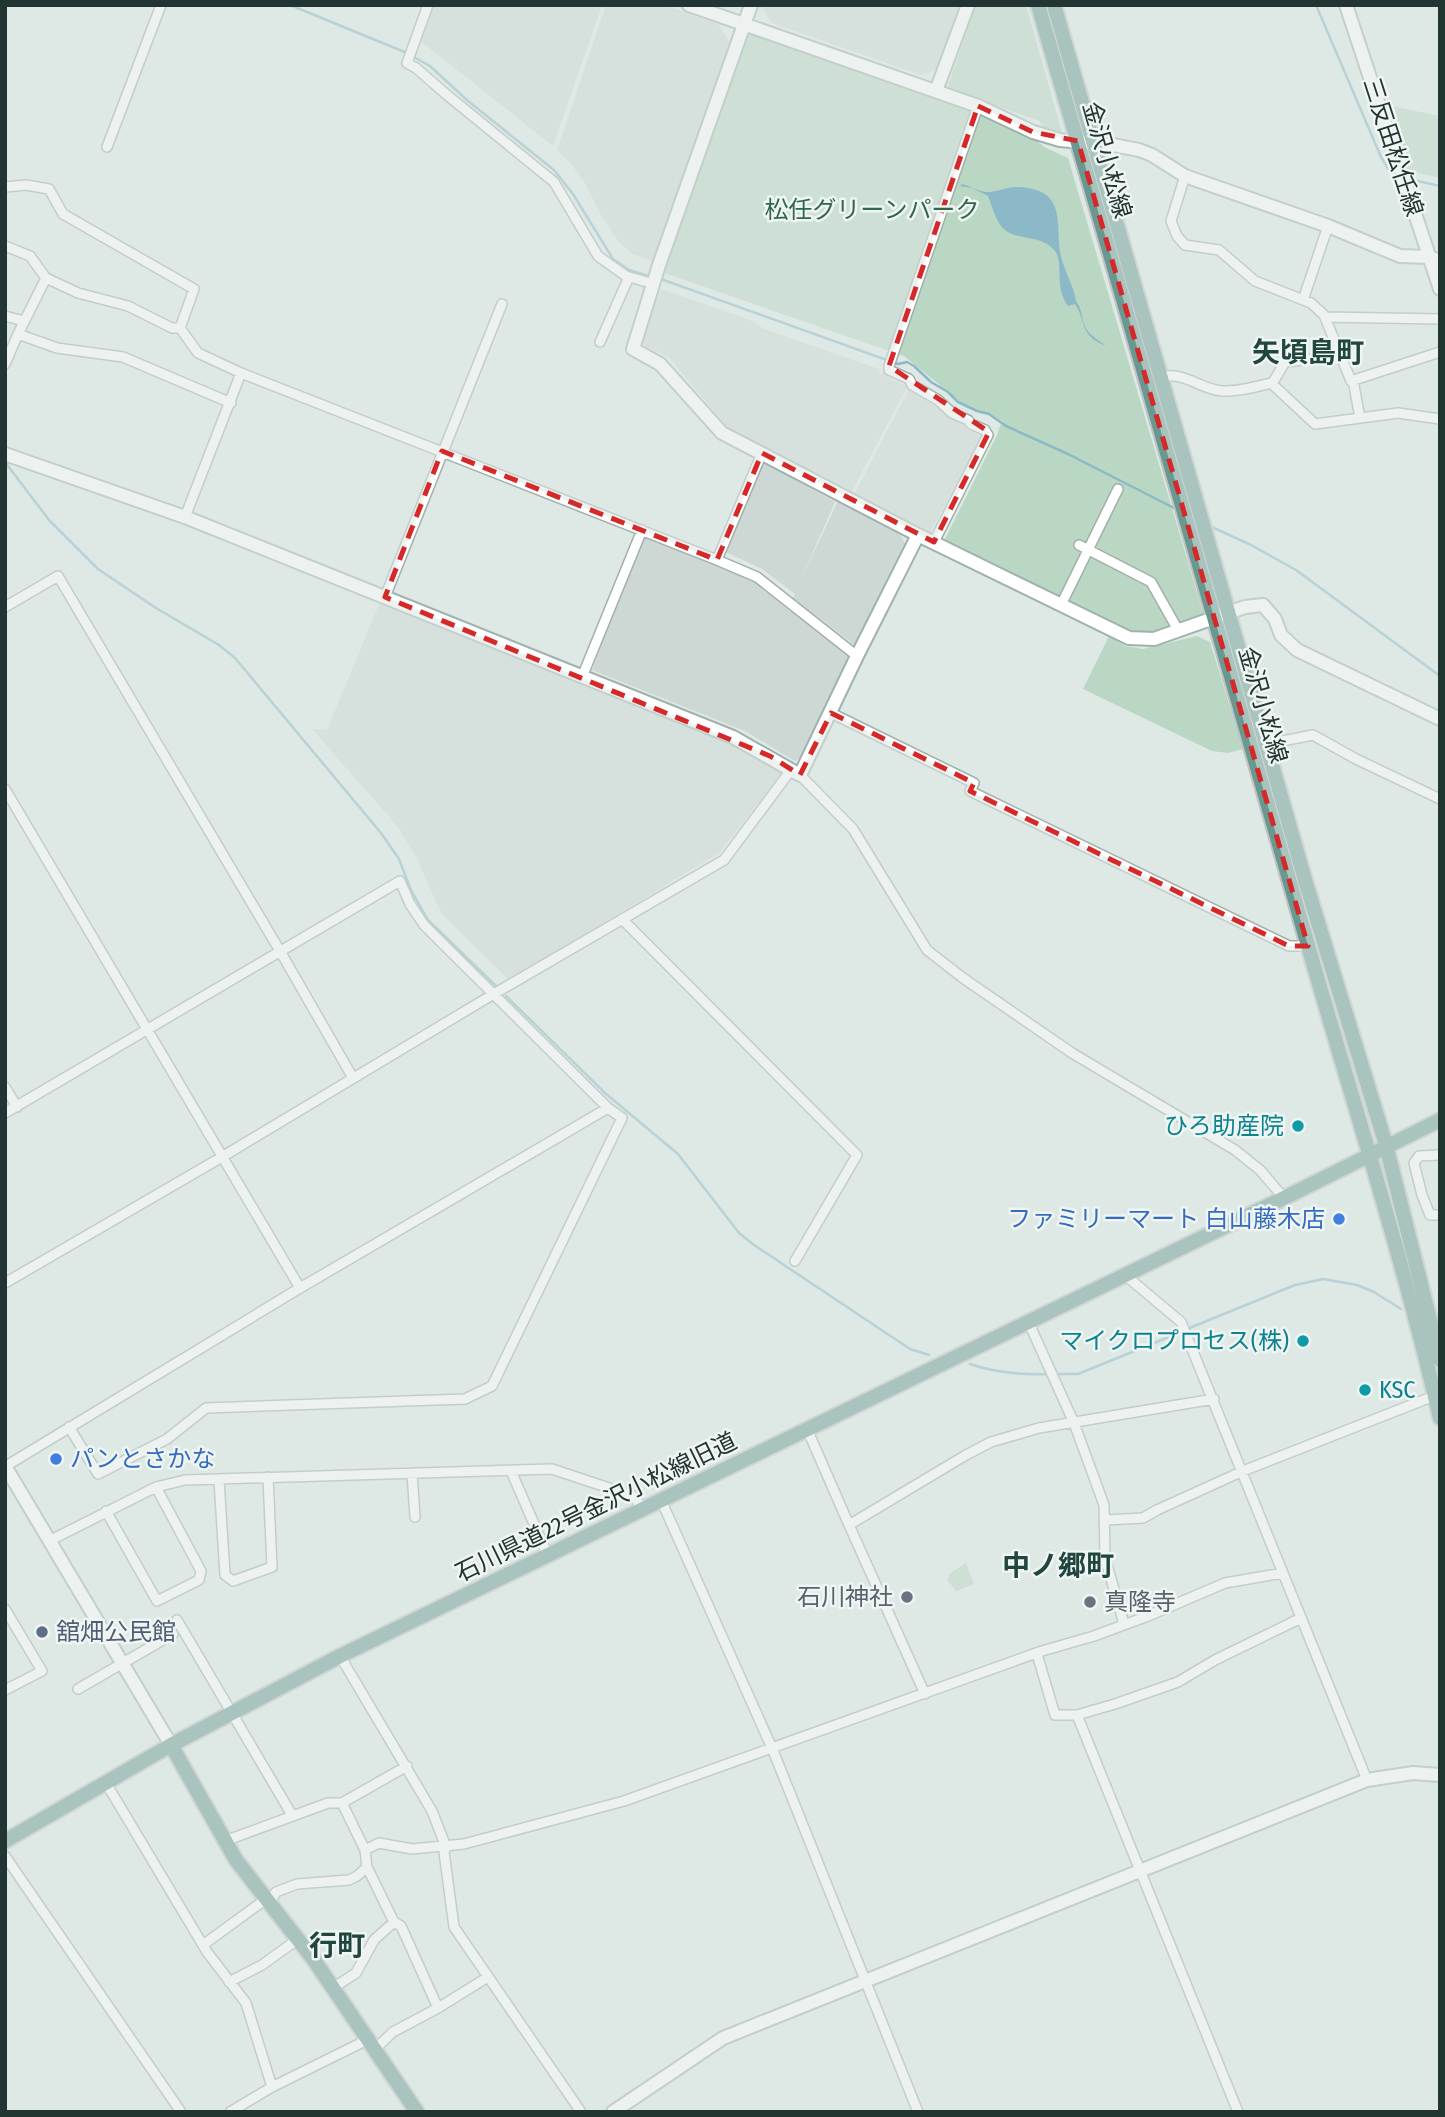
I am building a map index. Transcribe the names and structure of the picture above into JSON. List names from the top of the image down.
{
  "streets": {
    "main road": ["金沢小松線", "石川県道22号金沢小松線旧道"],
    "street": ["三反田松任線"]
  },
  "crossings": [
    ["金沢小松線", "石川県道22号金沢小松線旧道"]
  ],
  "districts": ["矢頃島町", "中ノ郷町", "行町"],
  "parks": ["松任グリーンパーク"],
  "places": [
    "ひろ助産院",
    "ファミリーマート 白山藤木店",
    "マイクロプロセス(株)",
    "KSC",
    "パンとさかな",
    "石川神社",
    "真隆寺",
    "舘畑公民館"
  ]
}
